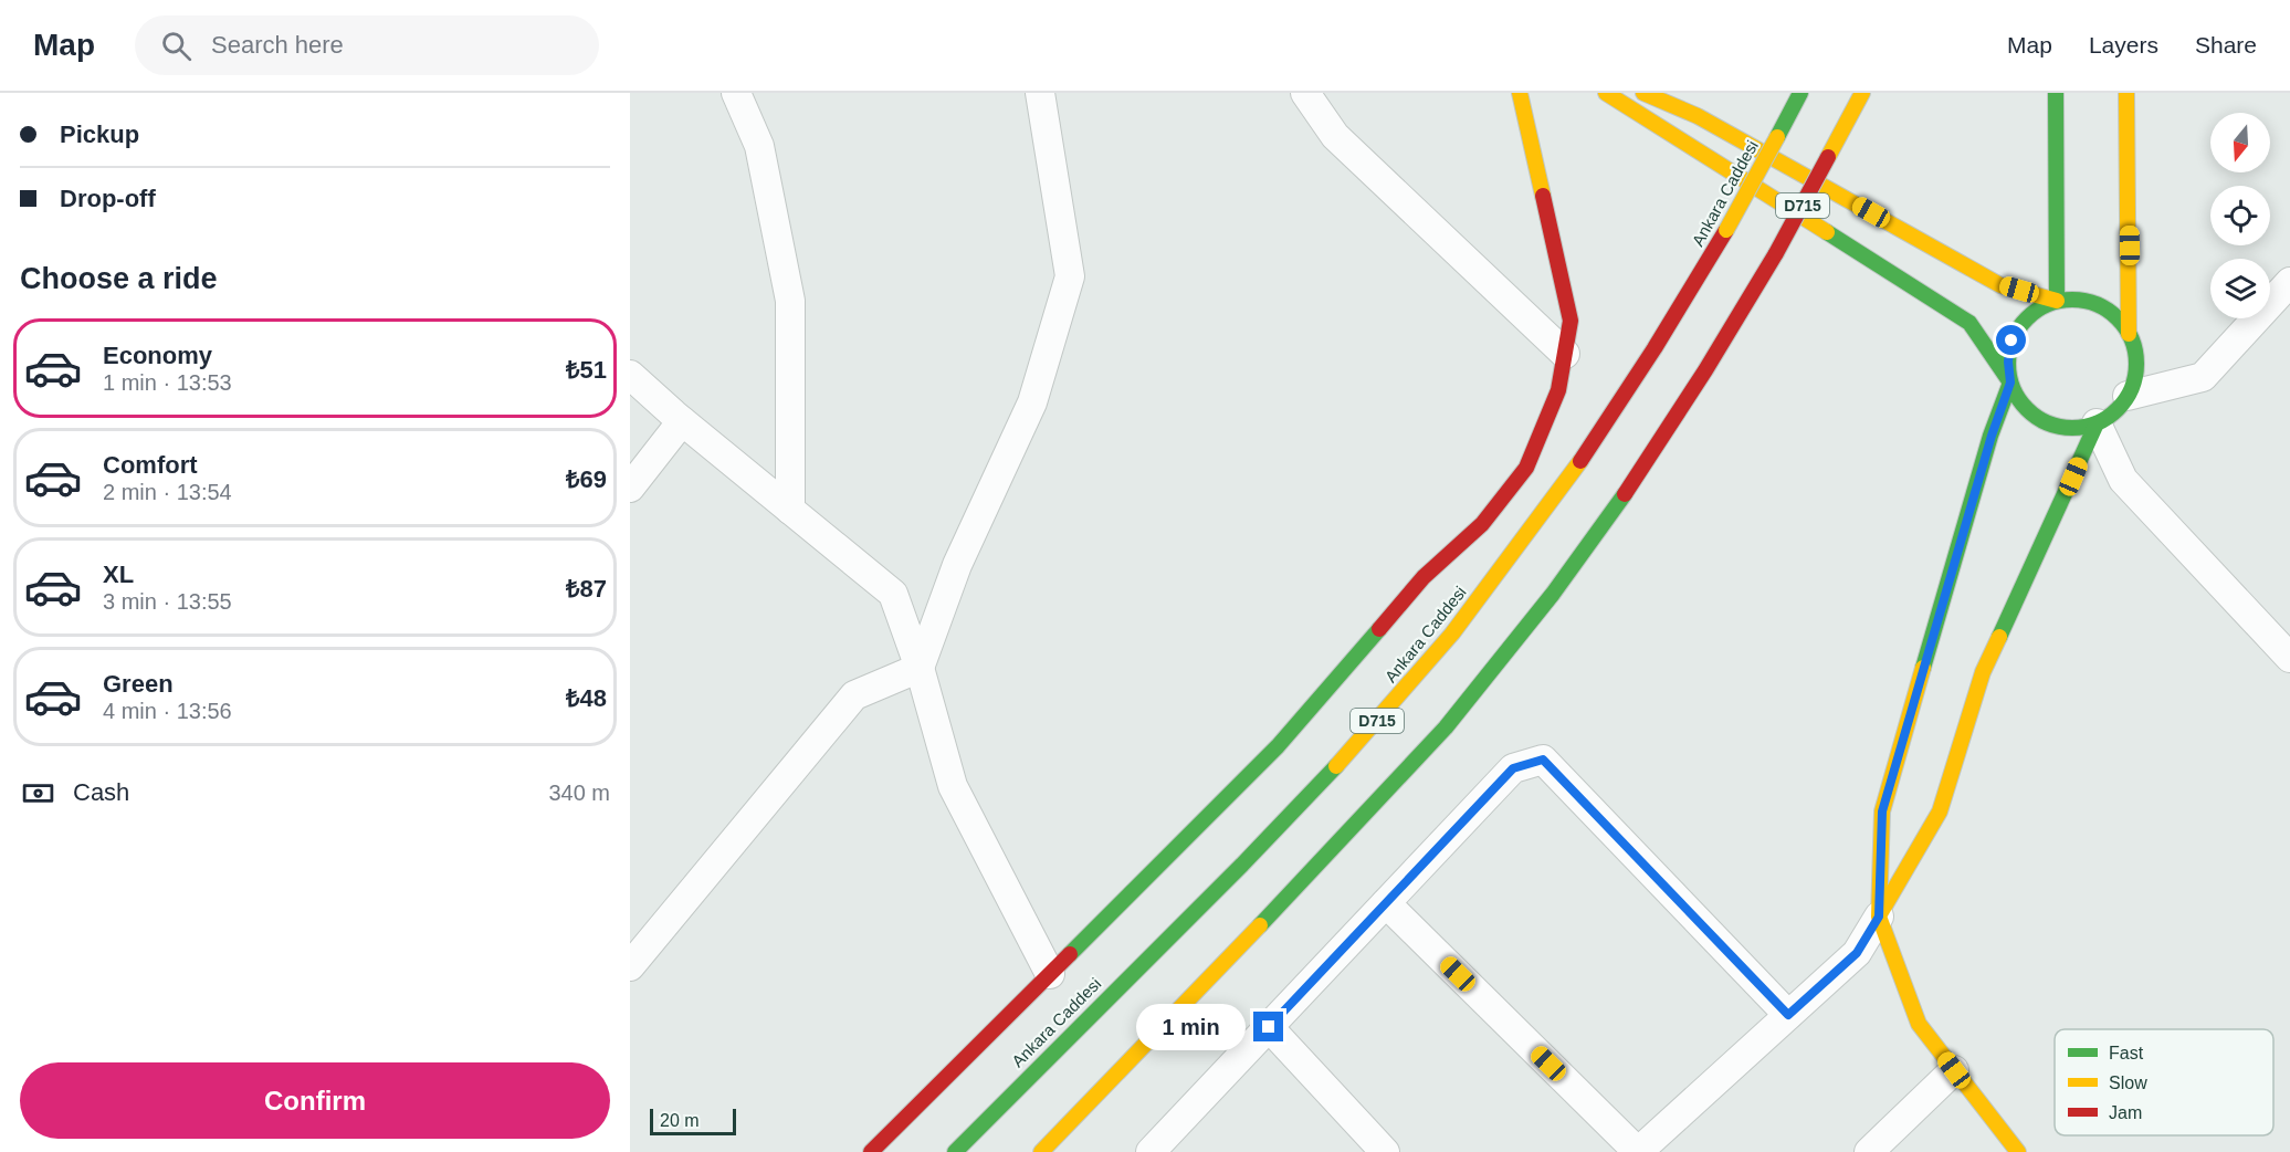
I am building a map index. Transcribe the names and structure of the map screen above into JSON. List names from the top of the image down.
{
  "streets": {
    "main road": ["Ankara Caddesi", "D715"]
  },
  "legend": ["Fast", "Slow", "Jam"],
  "scale_bar": "20 m",
  "north": "bottom",
  "page": {
    "header": "Map",
    "search": "Search here",
    "nav": ["Map", "Layers", "Share"],
    "banner": ["Pickup", "Drop-off"],
    "heading": "Choose a ride",
    "list": [
      {
        "name": "Economy",
        "note": "1 min · 13:53",
        "value": "₺51"
      },
      {
        "name": "Comfort",
        "note": "2 min · 13:54",
        "value": "₺69"
      },
      {
        "name": "XL",
        "note": "3 min · 13:55",
        "value": "₺87"
      },
      {
        "name": "Green",
        "note": "4 min · 13:56",
        "value": "₺48"
      }
    ],
    "pay": ["Cash", "340 m"],
    "bubble": "1 min",
    "buttons": "Confirm",
    "scale": "20 m"
  }
}
